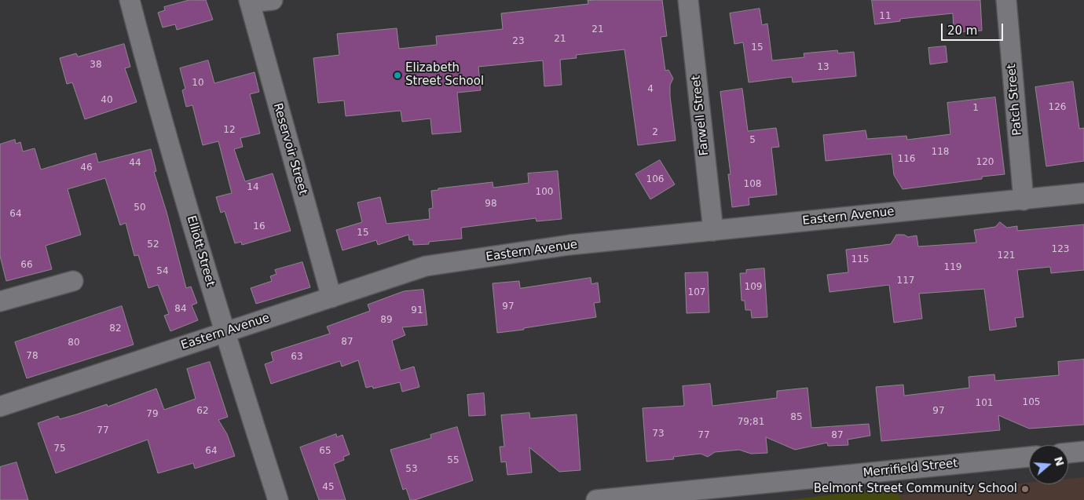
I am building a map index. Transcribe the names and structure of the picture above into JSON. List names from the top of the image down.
{
  "streets": {
    "street": [
      "Patch Street",
      "Farwell Street",
      "Reservoir Street",
      "Eastern Avenue",
      "Elliott Street",
      "Merrifield Street"
    ]
  },
  "crossings": [
    ["Patch Street", "Eastern Avenue"],
    ["Farwell Street", "Eastern Avenue"],
    ["Reservoir Street", "Eastern Avenue"],
    ["Eastern Avenue", "Elliott Street"]
  ],
  "places": ["Elizabeth Street School", "Belmont Street Community School"],
  "house_numbers": [
    "11",
    "21",
    "21",
    "23",
    "15",
    "38",
    "13",
    "10",
    "4",
    "40",
    "126",
    "1",
    "12",
    "2",
    "5",
    "118",
    "116",
    "120",
    "44",
    "46",
    "106",
    "108",
    "14",
    "100",
    "98",
    "50",
    "64",
    "16",
    "15",
    "52",
    "123",
    "121",
    "115",
    "66",
    "119",
    "54",
    "117",
    "109",
    "107",
    "97",
    "84",
    "91",
    "89",
    "82",
    "87",
    "80",
    "78",
    "63",
    "105",
    "101",
    "62",
    "97",
    "79",
    "85",
    "79;81",
    "77",
    "73",
    "77",
    "87",
    "75",
    "64",
    "65",
    "55",
    "53",
    "45"
  ],
  "scale_bar": "20 m",
  "north": "right"
}
